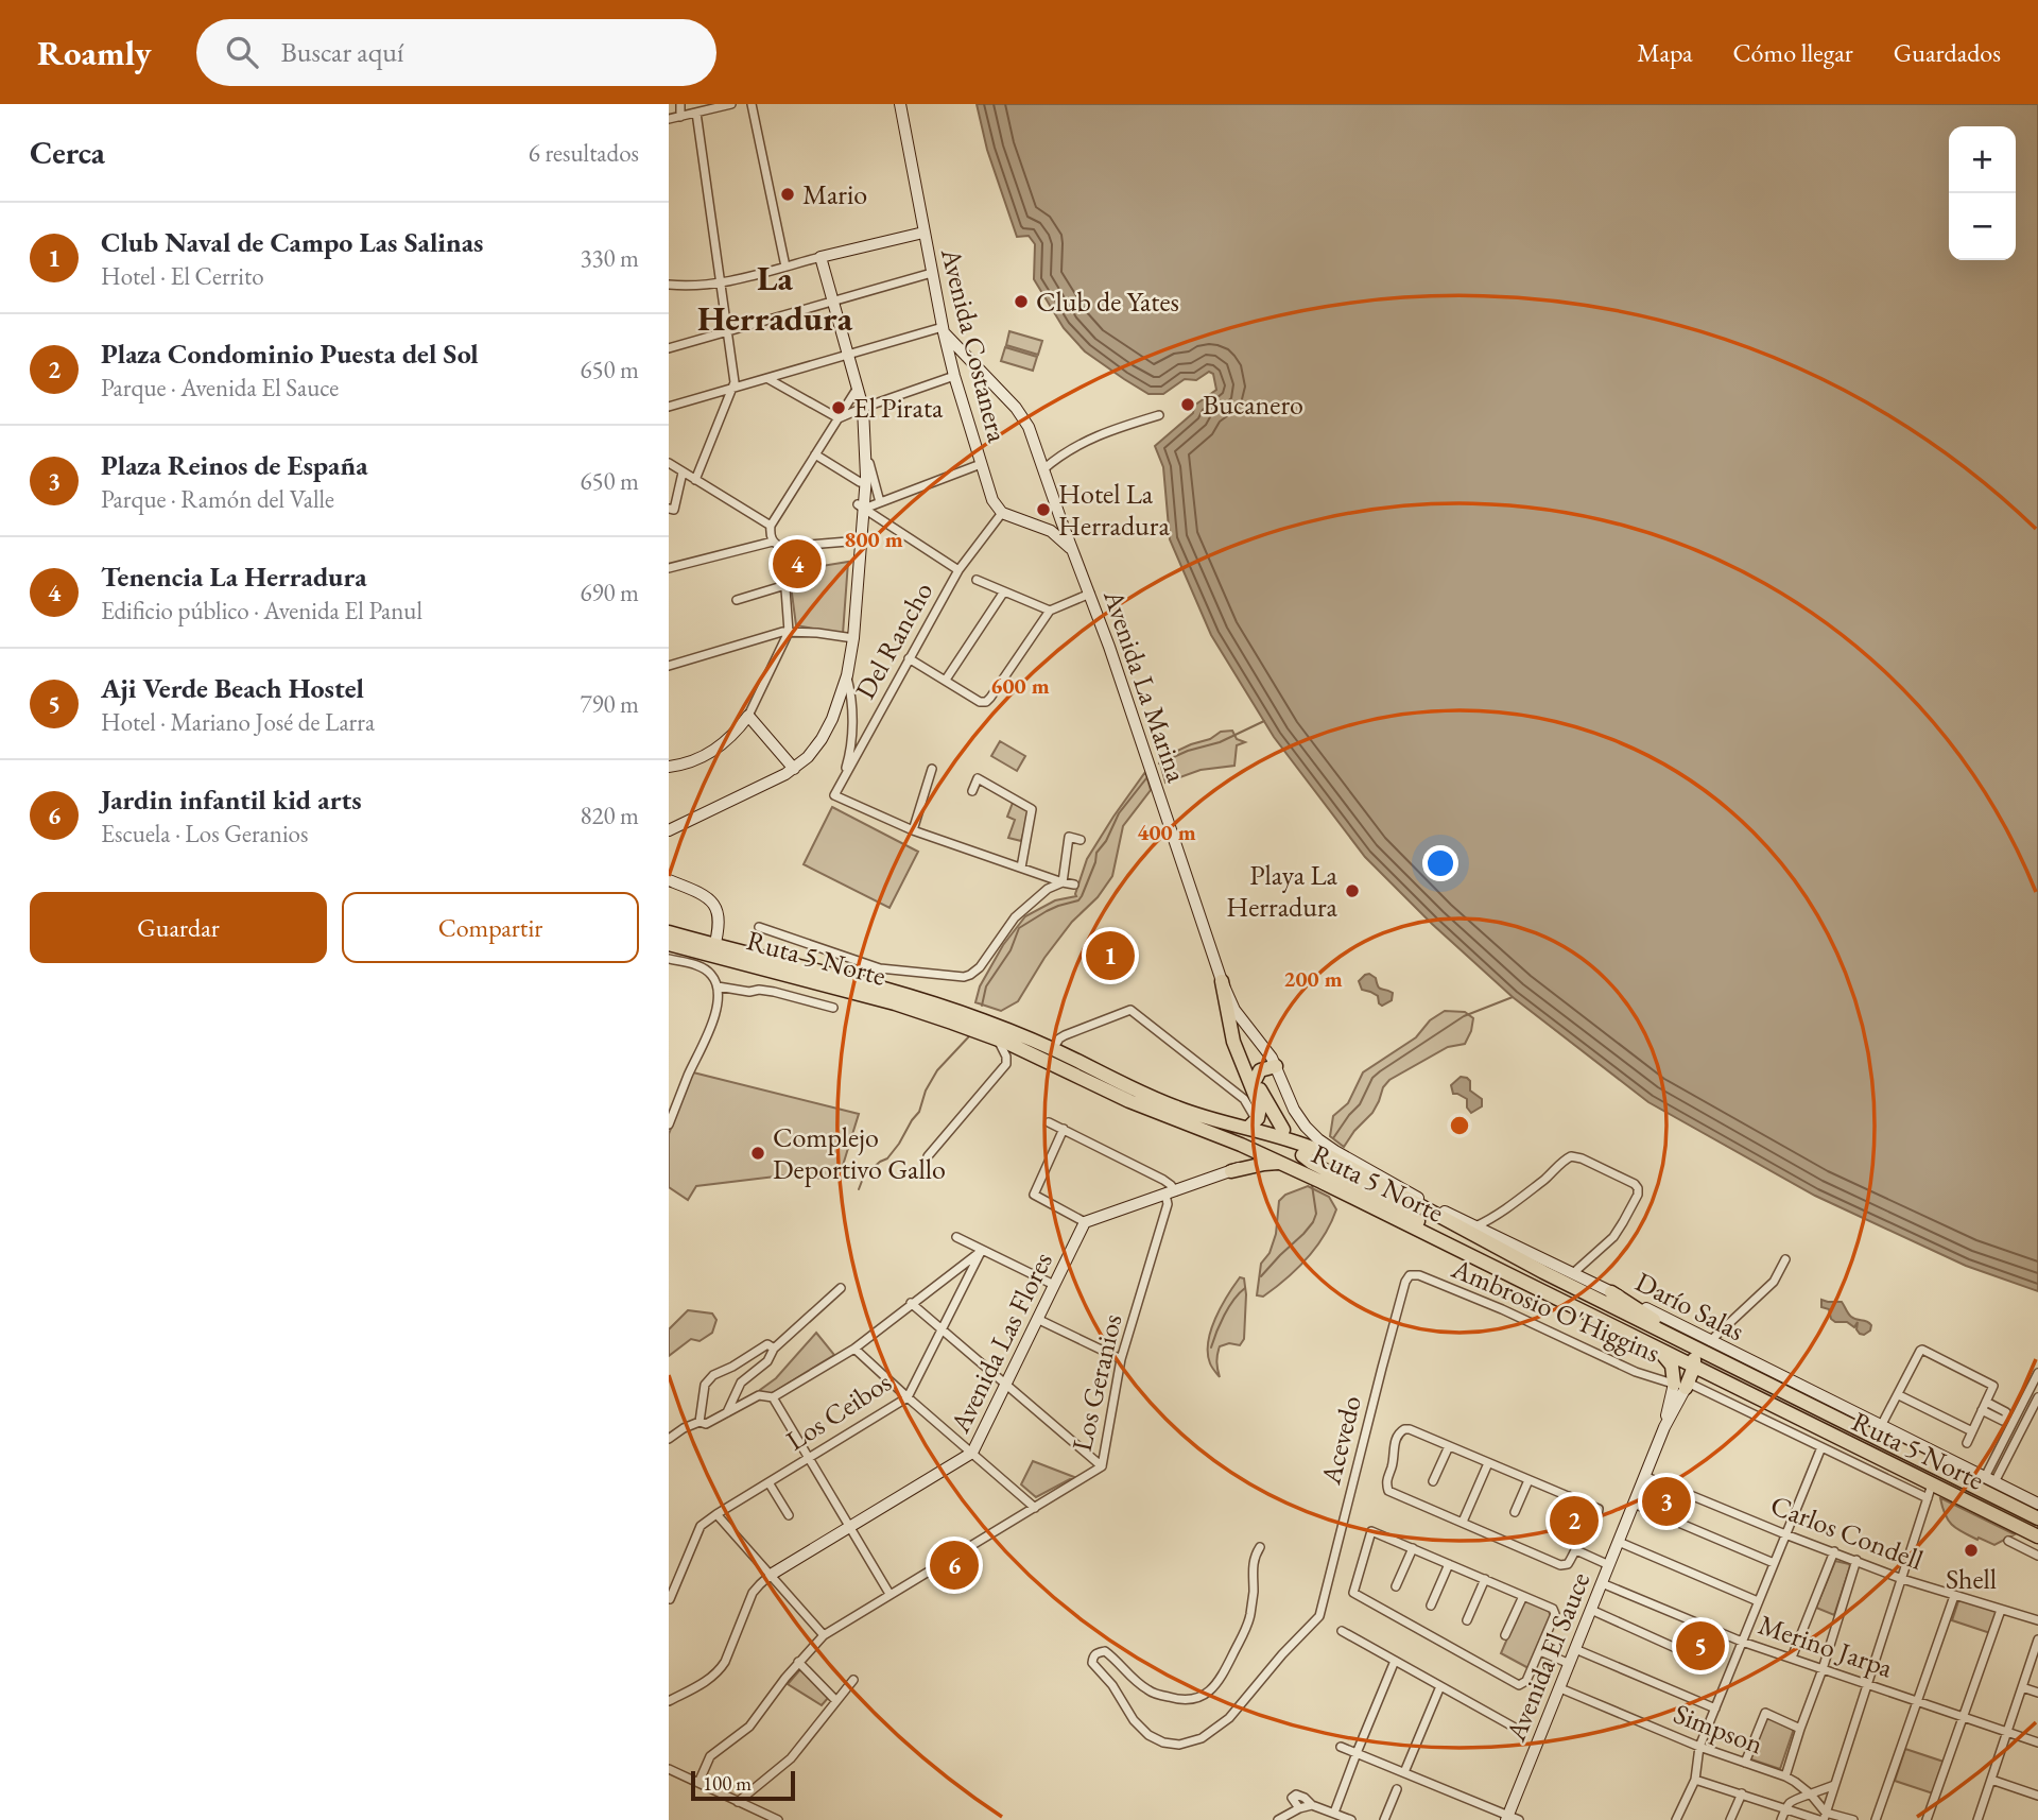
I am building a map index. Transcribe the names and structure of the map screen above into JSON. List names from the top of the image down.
{
  "streets": {
    "highway": ["Ruta 5 Norte"],
    "street": [
      "Avenida Costanera",
      "Del Rancho",
      "Avenida La Marina",
      "Darío Salas",
      "Ambrosio O'Higgins",
      "Avenida Las Flores",
      "Los Geranios",
      "Los Ceibos",
      "Acevedo",
      "Carlos Condell",
      "Merino Jarpa",
      "Avenida El Sauce",
      "Simpson"
    ]
  },
  "crossings": [
    ["Avenida Costanera", "Del Rancho"],
    ["Avenida Costanera", "Avenida La Marina"],
    ["Avenida La Marina", "Darío Salas"],
    ["Ruta 5 Norte", "Darío Salas"],
    ["Ambrosio O'Higgins", "Acevedo"],
    ["Ambrosio O'Higgins", "Avenida El Sauce"],
    ["Carlos Condell", "Avenida El Sauce"],
    ["Merino Jarpa", "Avenida El Sauce"],
    ["Avenida El Sauce", "Simpson"]
  ],
  "districts": ["La Herradura"],
  "places": [
    "Mario",
    "Club de Yates",
    "Bucanero",
    "El Pirata",
    "Hotel La Herradura",
    "Playa La Herradura",
    "Complejo Deportivo Gallo",
    "Shell"
  ],
  "scale_bar": "100 m",
  "page": {
    "header": "Roamly",
    "search": "Buscar aquí",
    "nav": ["Mapa", "Cómo llegar", "Guardados"],
    "heading": ["Cerca", "6 resultados"],
    "map_buttons": ["+", "−"],
    "list": [
      {
        "mark": "1",
        "name": "Club Naval de Campo Las Salinas",
        "note": "Hotel · El Cerrito",
        "value": "330 m"
      },
      {
        "mark": "2",
        "name": "Plaza Condominio Puesta del Sol",
        "note": "Parque · Avenida El Sauce",
        "value": "650 m"
      },
      {
        "mark": "3",
        "name": "Plaza Reinos de España",
        "note": "Parque · Ramón del Valle",
        "value": "650 m"
      },
      {
        "mark": "4",
        "name": "Tenencia La Herradura",
        "note": "Edificio público · Avenida El Panul",
        "value": "690 m"
      },
      {
        "mark": "5",
        "name": "Aji Verde Beach Hostel",
        "note": "Hotel · Mariano José de Larra",
        "value": "790 m"
      },
      {
        "mark": "6",
        "name": "Jardin infantil kid arts",
        "note": "Escuela · Los Geranios",
        "value": "820 m"
      }
    ],
    "pins": [
      "4",
      "1",
      "3",
      "2",
      "6",
      "5"
    ],
    "buttons": ["Guardar", "Compartir"],
    "scale": "100 m"
  },
  "rings": [
    "800 m",
    "600 m",
    "400 m",
    "200 m"
  ]
}
